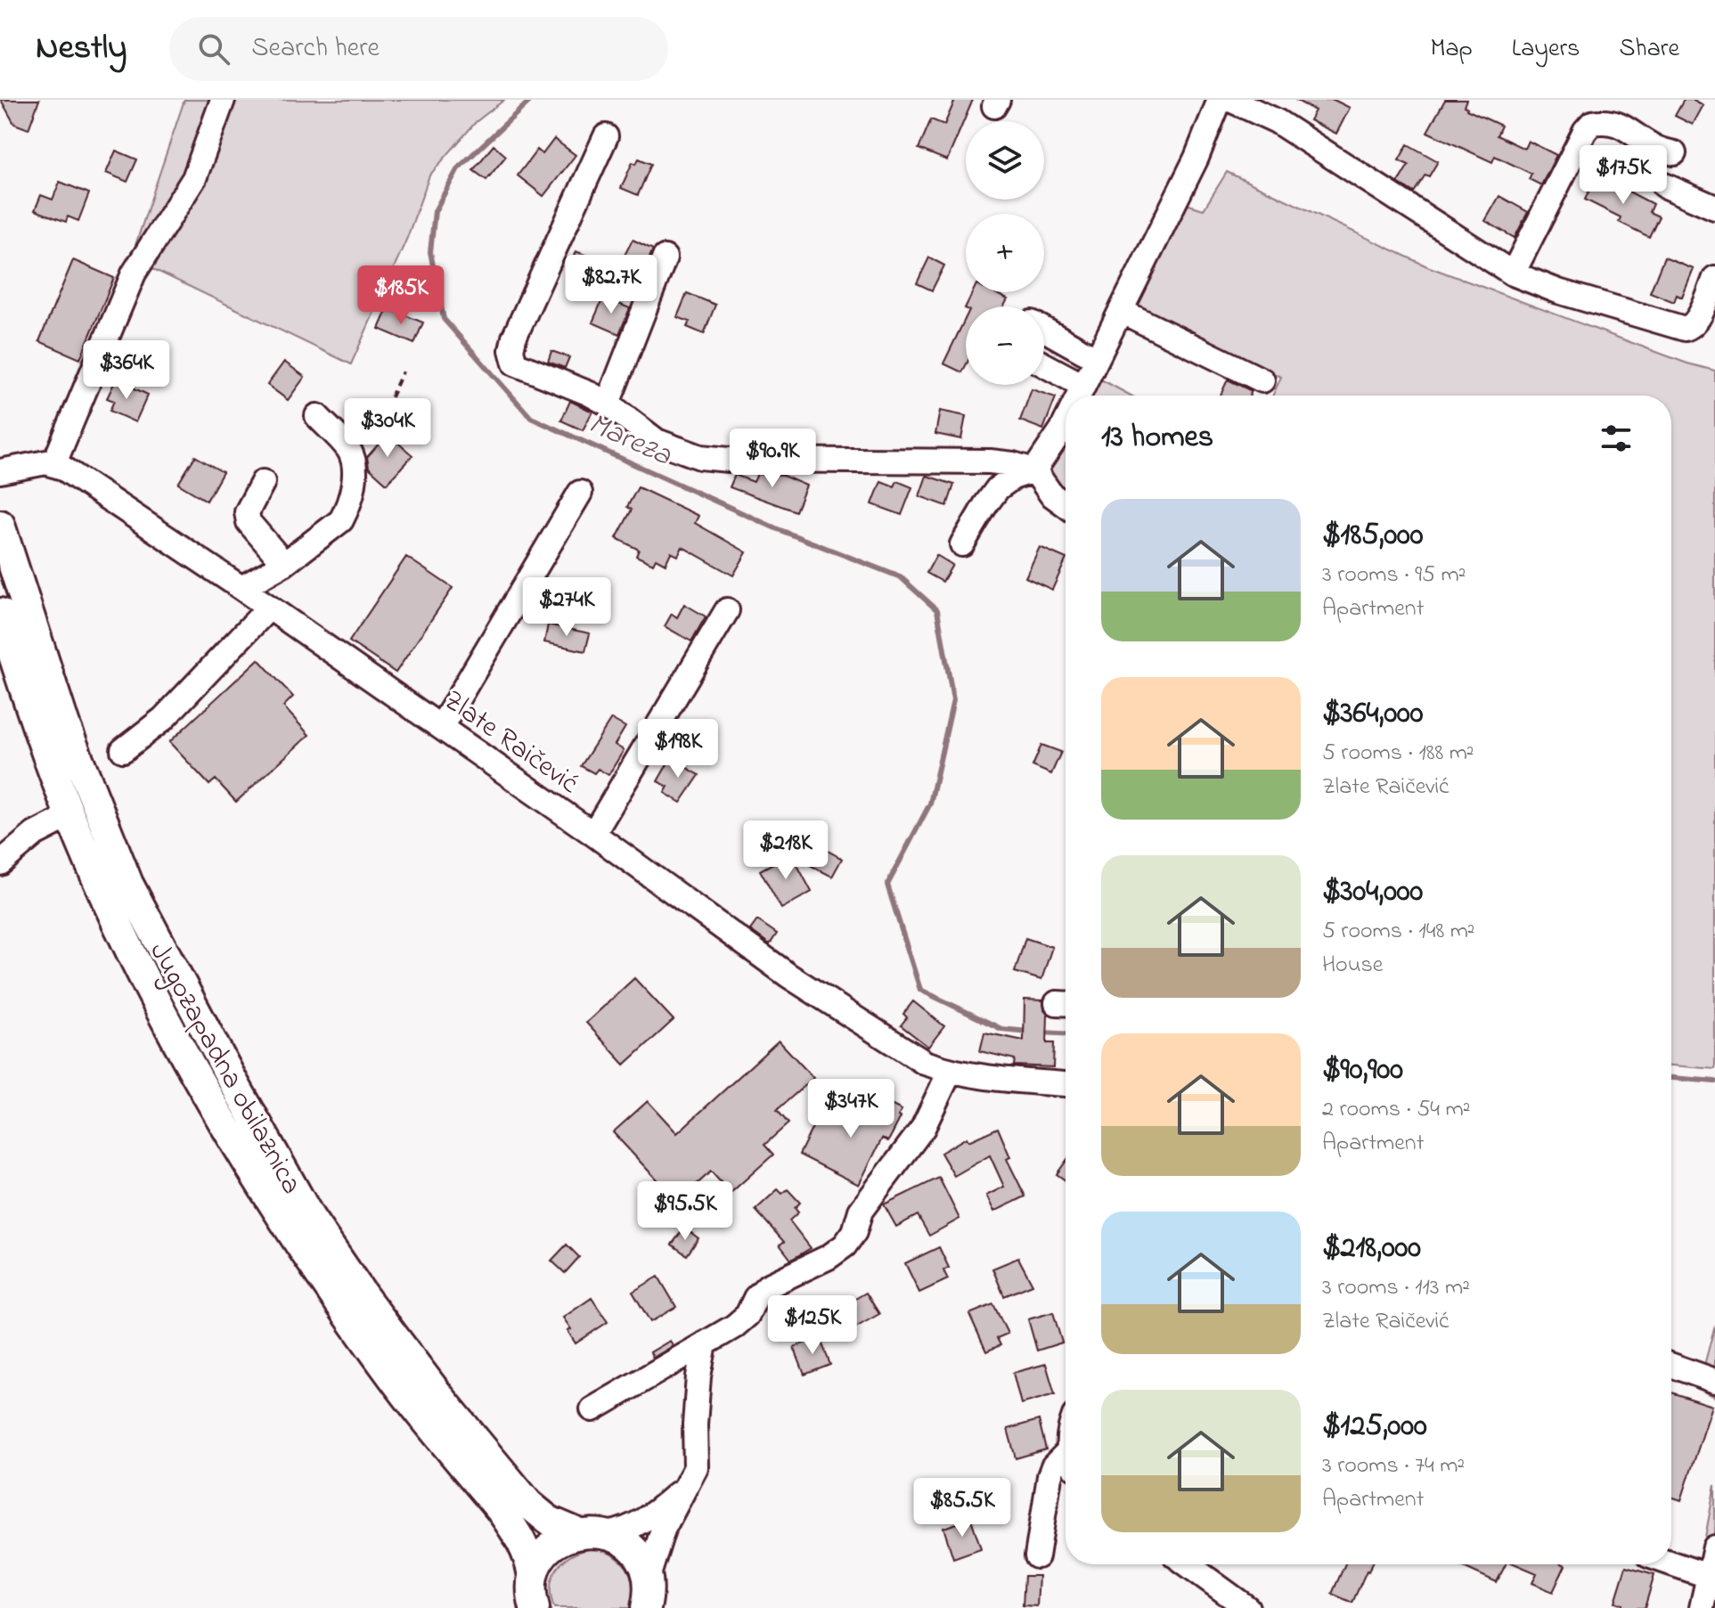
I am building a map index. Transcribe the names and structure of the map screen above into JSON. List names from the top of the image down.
{
  "streets": {
    "main road": ["Jugozapadna obilaznica"],
    "street": ["Zlate Raičević"]
  },
  "water": ["Mareza"],
  "page": {
    "header": "Nestly",
    "search": "Search here",
    "nav": ["Map", "Layers", "Share"],
    "map_buttons": ["+", "−"],
    "price": [
      "$175K",
      "$82.7K",
      "$185K",
      "$364K",
      "$304K",
      "$90.9K",
      "$274K",
      "$198K",
      "$218K",
      "$347K",
      "$95.5K",
      "$125K",
      "$85.5K"
    ],
    "heading": "13 homes",
    "list": [
      {
        "name": "$185,000",
        "note": "3 rooms · 95 m² · Apartment"
      },
      {
        "name": "$364,000",
        "note": "5 rooms · 188 m² · Zlate Raičević"
      },
      {
        "name": "$304,000",
        "note": "5 rooms · 148 m² · House"
      },
      {
        "name": "$90,900",
        "note": "2 rooms · 54 m² · Apartment"
      },
      {
        "name": "$218,000",
        "note": "3 rooms · 113 m² · Zlate Raičević"
      },
      {
        "name": "$125,000",
        "note": "3 rooms · 74 m² · Apartment"
      }
    ]
  }
}
